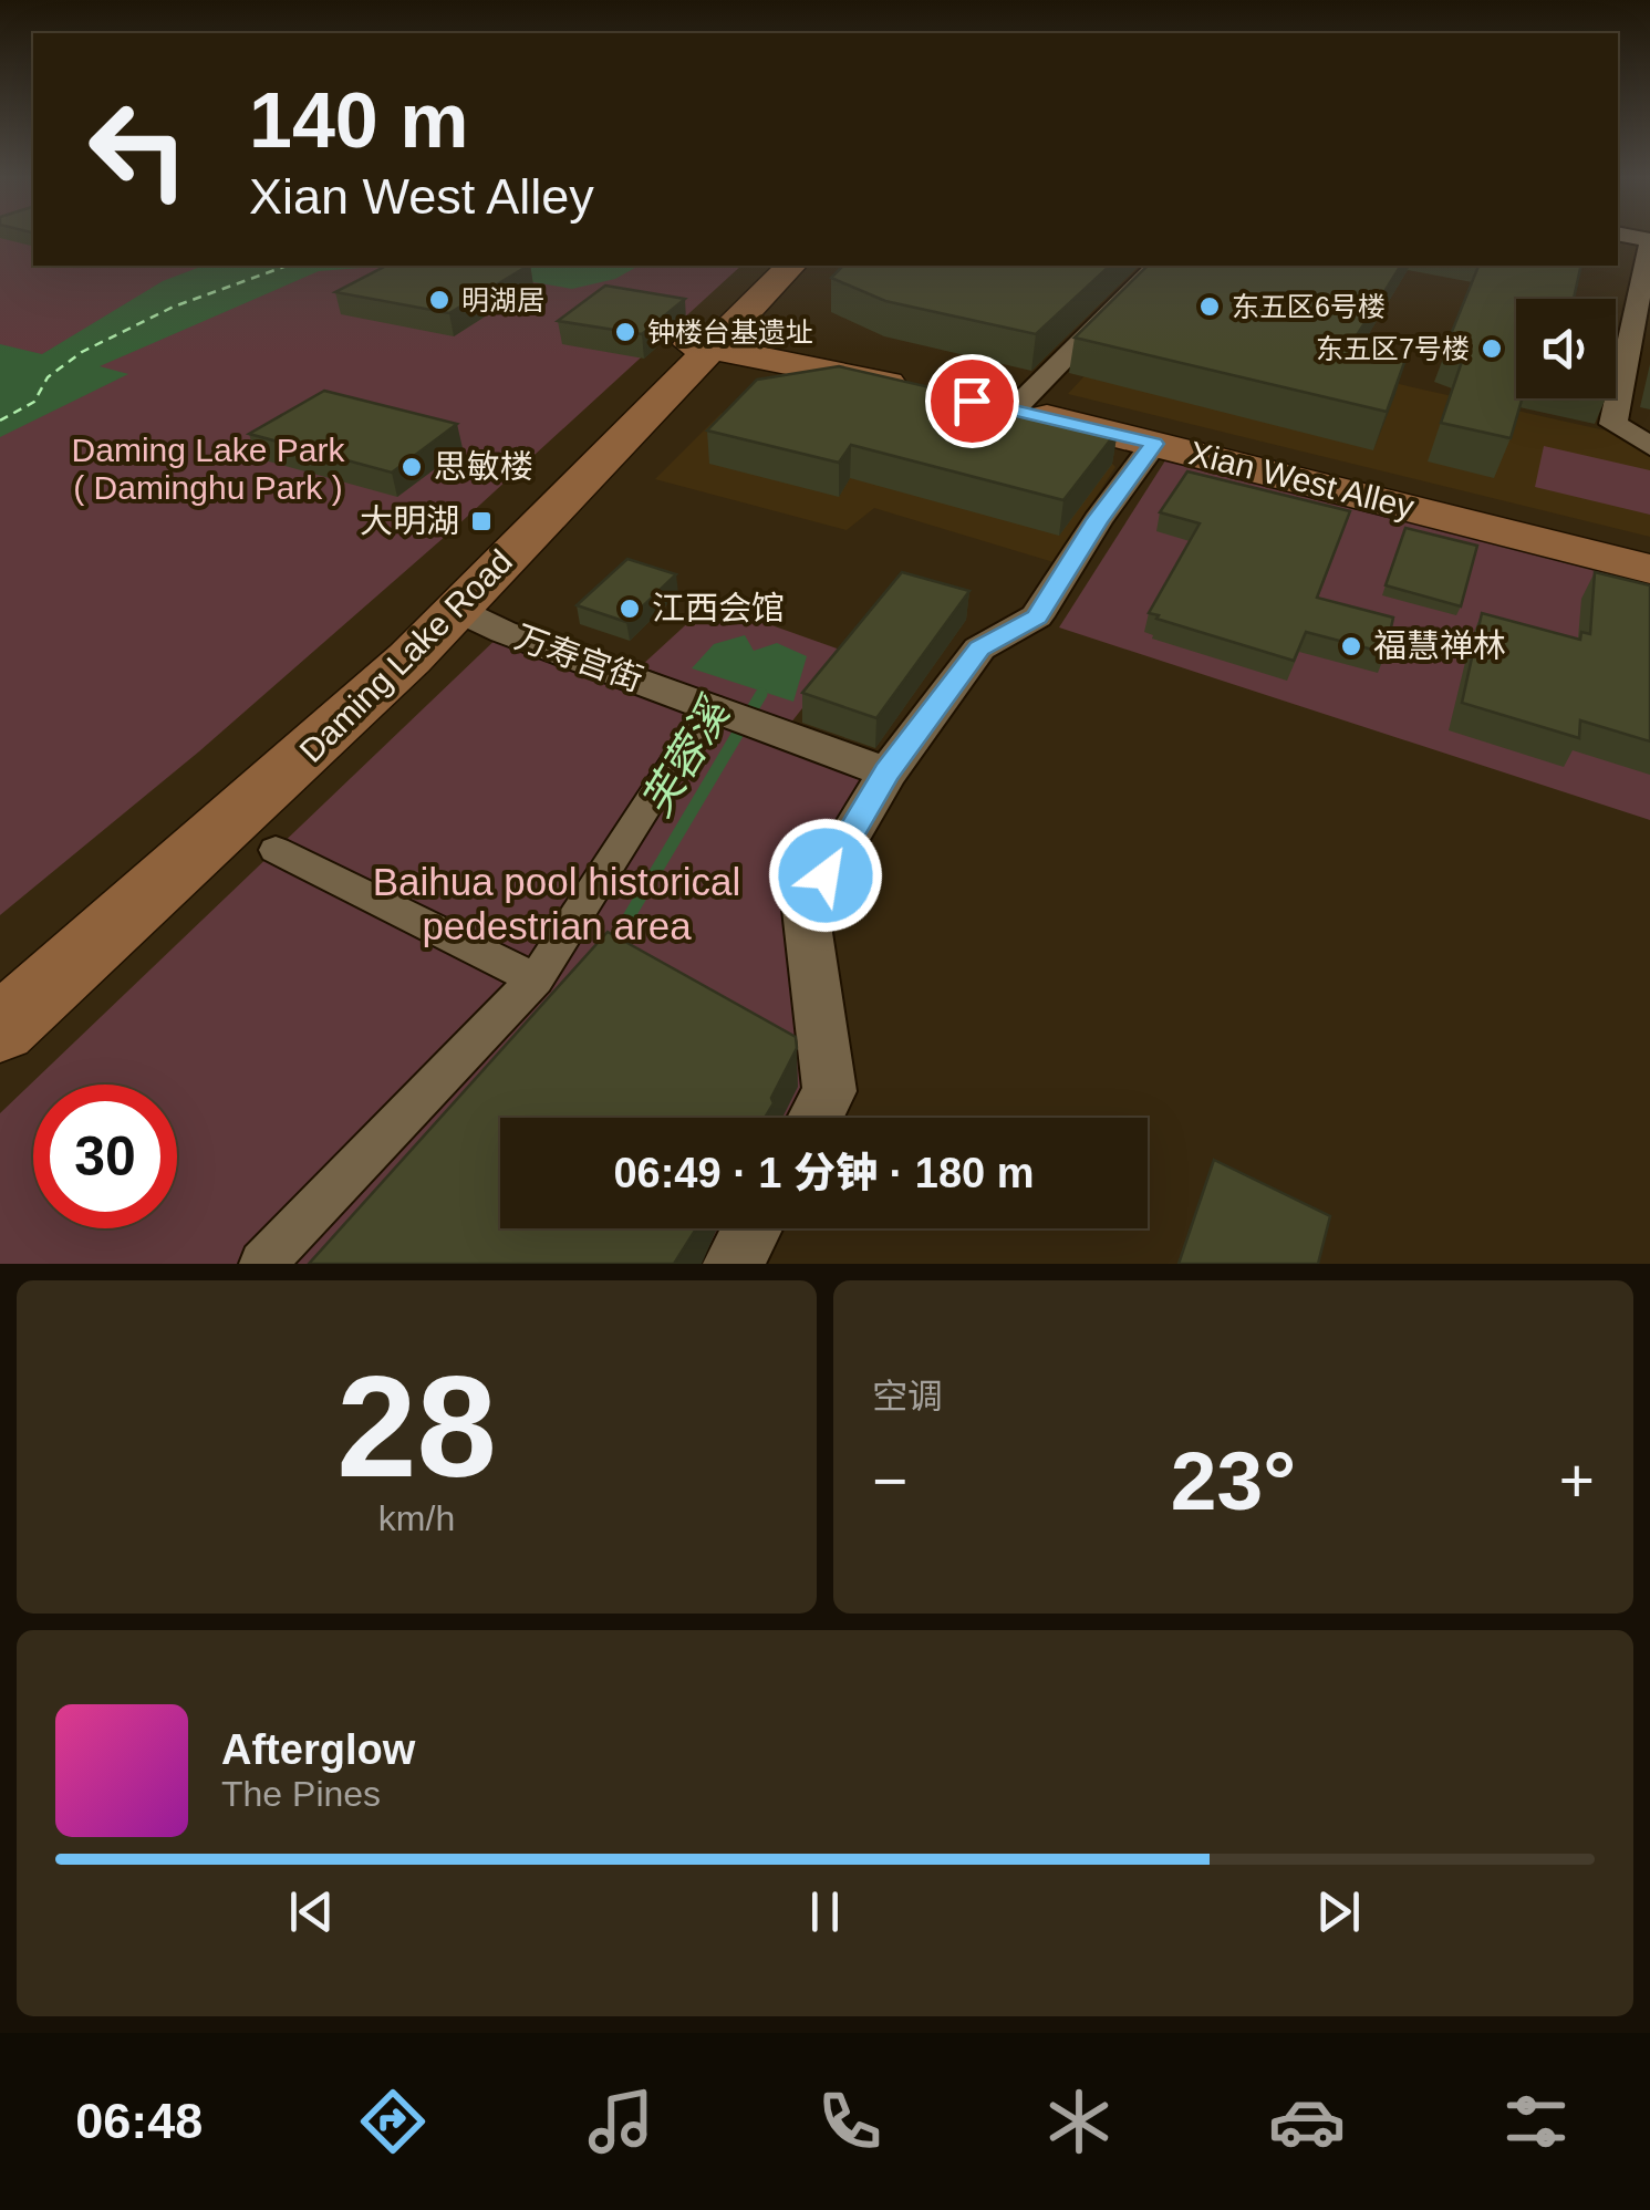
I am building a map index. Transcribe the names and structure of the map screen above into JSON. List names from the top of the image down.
{
  "streets": {
    "main road": ["Xian West Alley", "Daming Lake Road"],
    "street": ["万寿宫街"]
  },
  "crossings": [
    ["Daming Lake Road", "万寿宫街"]
  ],
  "water": ["芙蓉溪"],
  "parks": ["Daming Lake Park ( Daminghu Park )", "Baihua pool historical pedestrian area"],
  "places": {
    "other": [
      "明湖居",
      "东五区6号楼",
      "钟楼台基遗址",
      "东五区7号楼",
      "思敏楼",
      "江西会馆",
      "福慧禅林"
    ],
    "transit": ["大明湖"]
  },
  "page": {
    "turn": ["140 m", "Xian West Alley"],
    "limit": "30",
    "trip": "06:49 · 1 分钟 · 180 m",
    "tile": [
      ["28", "km/h"],
      "空调"
    ],
    "heat": ["−", "23°", "+"],
    "song": ["Afterglow", "The Pines"],
    "tabs": "06:48"
  }
}
